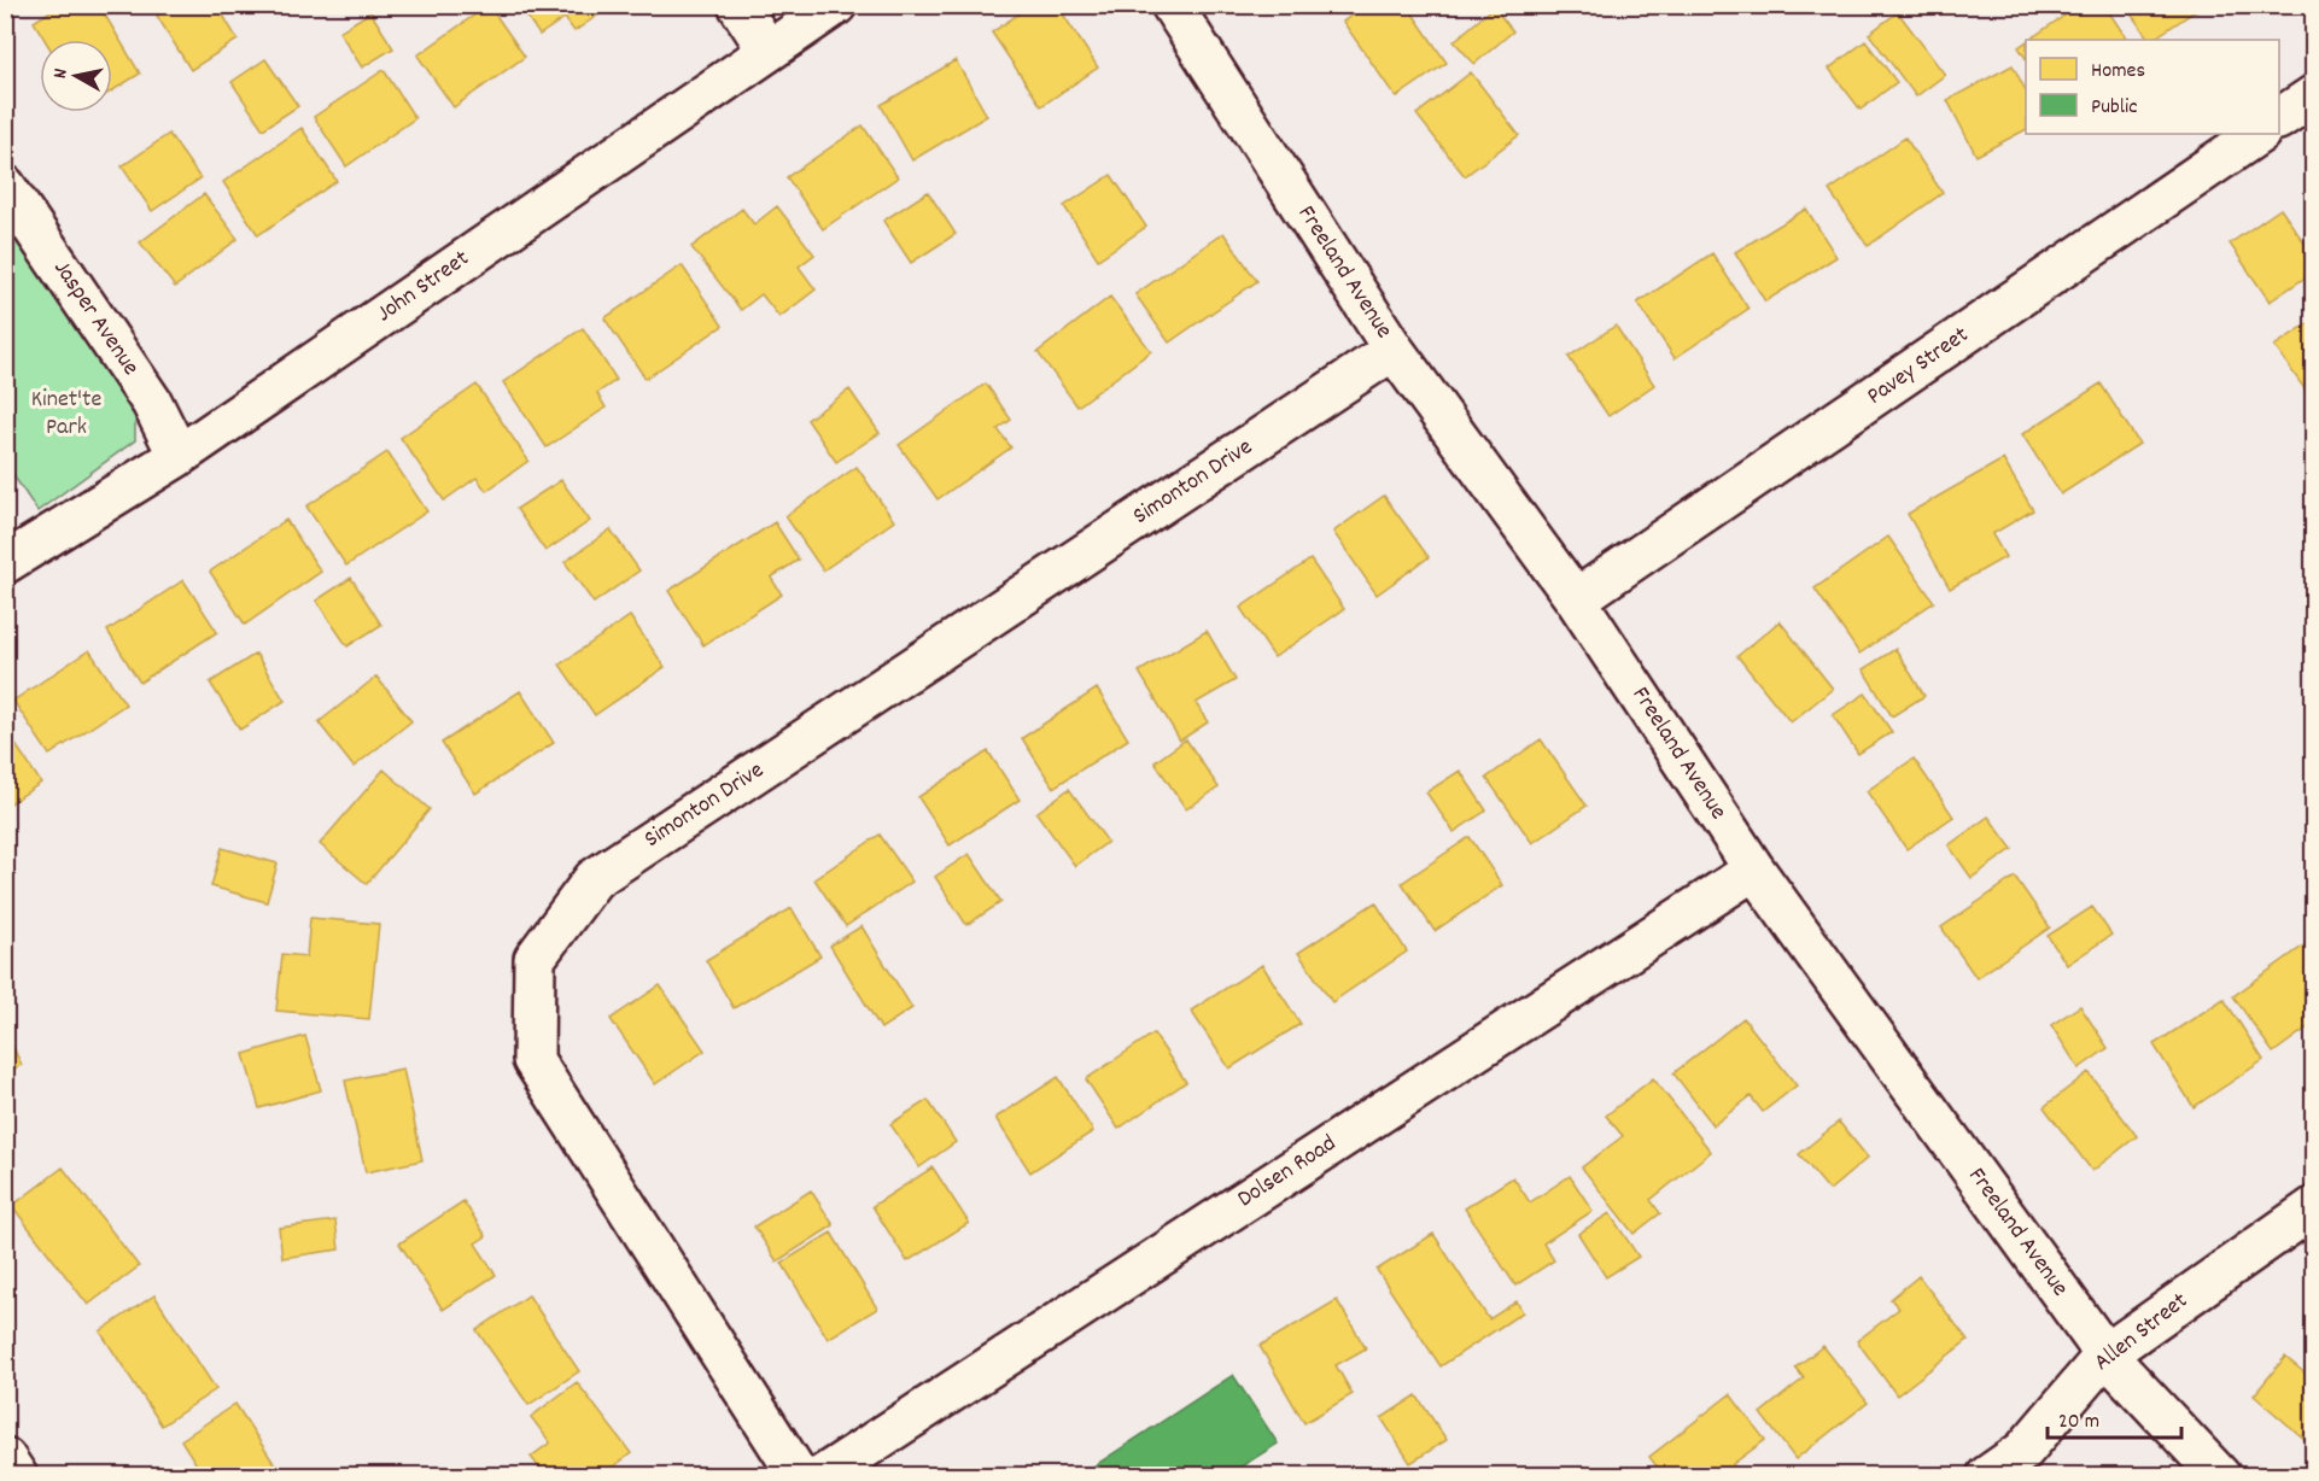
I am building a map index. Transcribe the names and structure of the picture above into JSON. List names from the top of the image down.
{
  "streets": {
    "street": [
      "Freeland Avenue",
      "John Street",
      "Jasper Avenue",
      "Pavey Street",
      "Simonton Drive",
      "Dolsen Road",
      "Allen Street"
    ]
  },
  "crossings": [
    ["Freeland Avenue", "Pavey Street"],
    ["Freeland Avenue", "Simonton Drive"],
    ["Freeland Avenue", "Dolsen Road"],
    ["Freeland Avenue", "Allen Street"],
    ["John Street", "Jasper Avenue"]
  ],
  "parks": ["Kinet'te Park"],
  "legend": ["Homes", "Public"],
  "scale_bar": "20 m",
  "north": "left"
}
